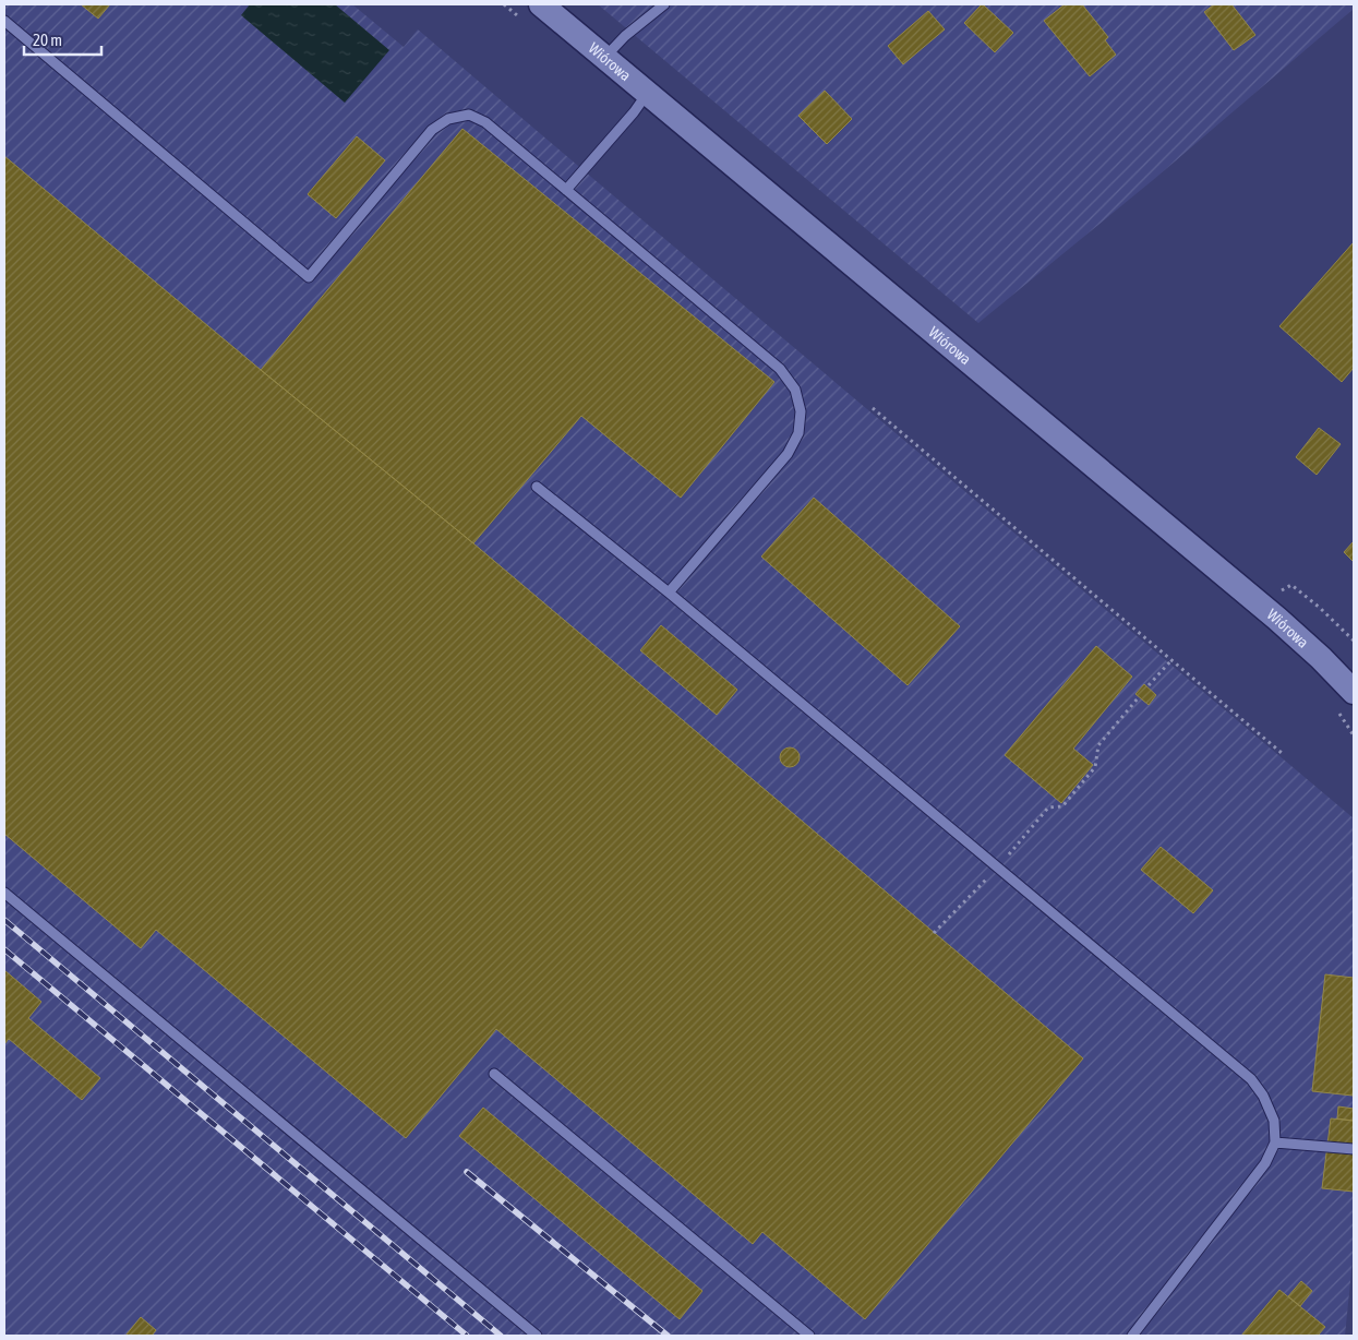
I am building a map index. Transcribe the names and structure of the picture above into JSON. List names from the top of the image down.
{
  "streets": {
    "street": ["Wiórowa"]
  },
  "scale_bar": "20 m"
}
